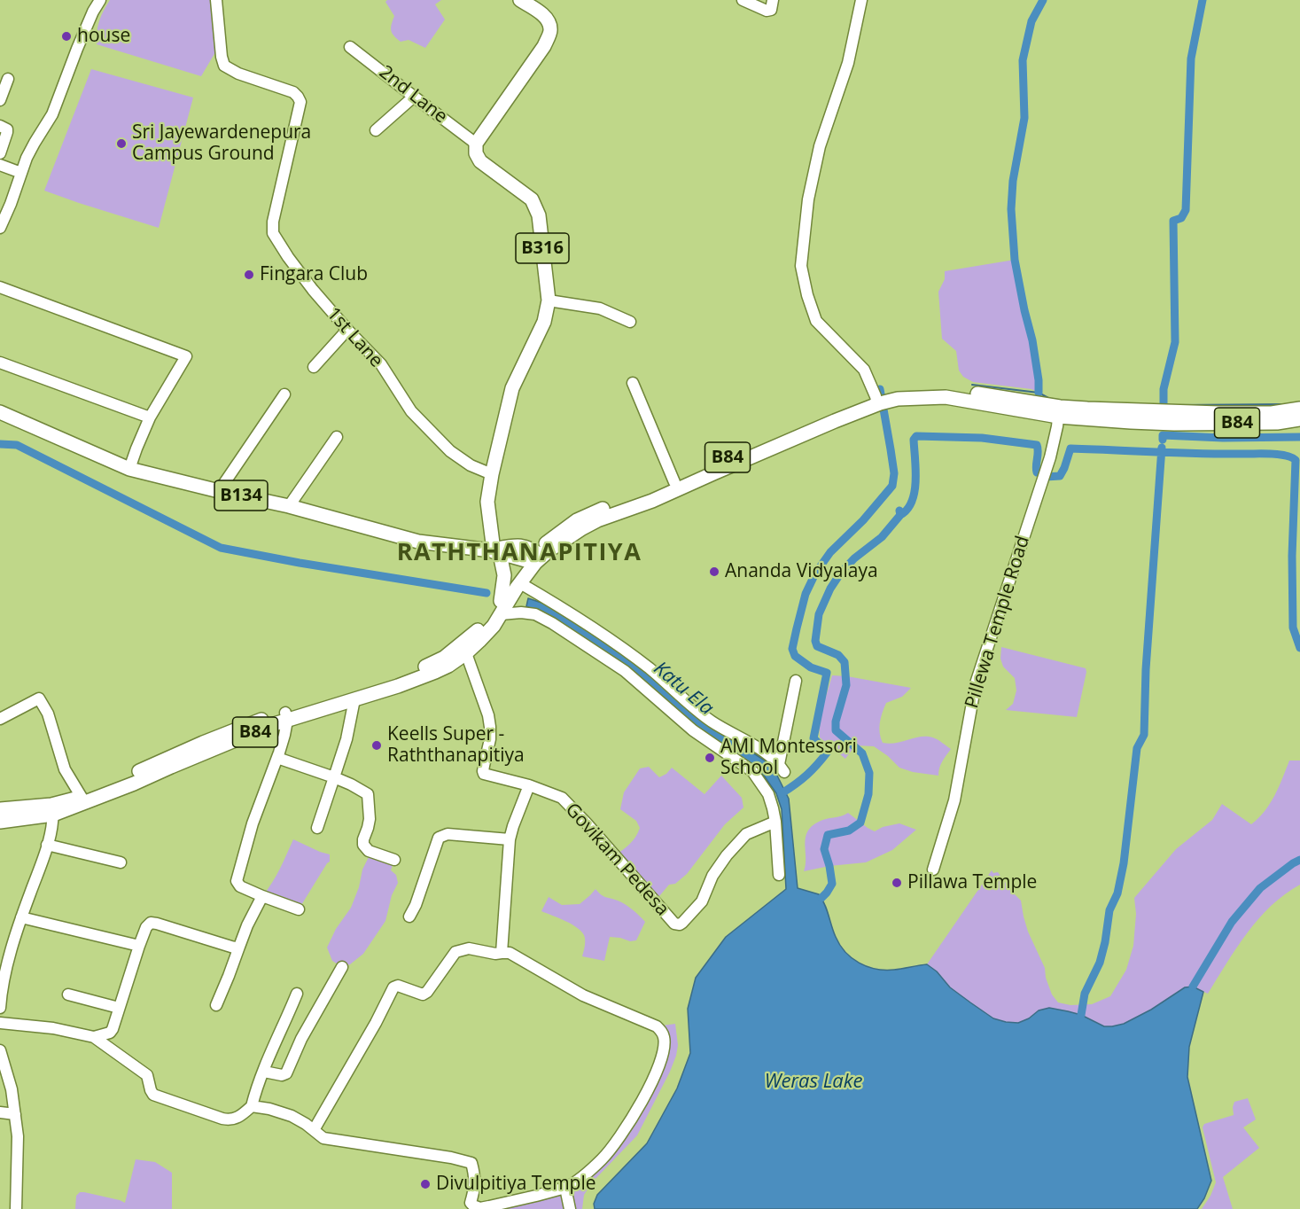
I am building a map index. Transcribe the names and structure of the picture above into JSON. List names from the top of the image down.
{
  "streets": {
    "main road": ["B316", "B84", "B134"],
    "street": [
      "2nd Lane",
      "1st Lane",
      "Pillewa Temple Road",
      "Govikam Pedesa"
    ]
  },
  "crossings": [
    ["2nd Lane", "B316"],
    ["B316", "1st Lane"],
    ["B316", "B134"],
    ["B84", "B134"],
    ["B84", "Pillewa Temple Road"],
    ["B84", "Govikam Pedesa"]
  ],
  "districts": ["RATHTHANAPITIYA"],
  "water": ["Katu Ela", "Weras Lake"],
  "places": [
    "house",
    "Sri Jayewardenepura Campus Ground",
    "Fingara Club",
    "Ananda Vidyalaya",
    "Keells Super - Raththanapitiya",
    "AMI Montessori School",
    "Pillawa Temple",
    "Divulpitiya Temple"
  ]
}
